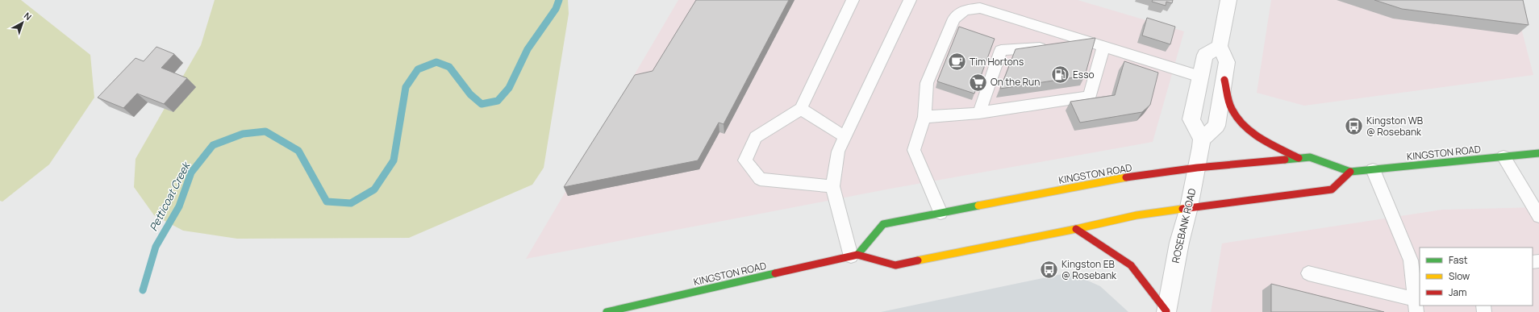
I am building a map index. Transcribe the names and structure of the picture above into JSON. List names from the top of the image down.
{
  "streets": {
    "main road": ["KINGSTON ROAD"],
    "street": ["ROSEBANK ROAD"]
  },
  "crossings": [
    ["KINGSTON ROAD", "ROSEBANK ROAD"]
  ],
  "water": ["Petticoat Creek"],
  "places": {
    "cafe": ["Tim Hortons"],
    "fuel station": ["Esso"],
    "supermarket": ["On the Run"],
    "bus stop": ["Kingston WB @ Rosebank", "Kingston EB @ Rosebank"]
  },
  "legend": ["Fast", "Slow", "Jam"],
  "north": "top right"
}
